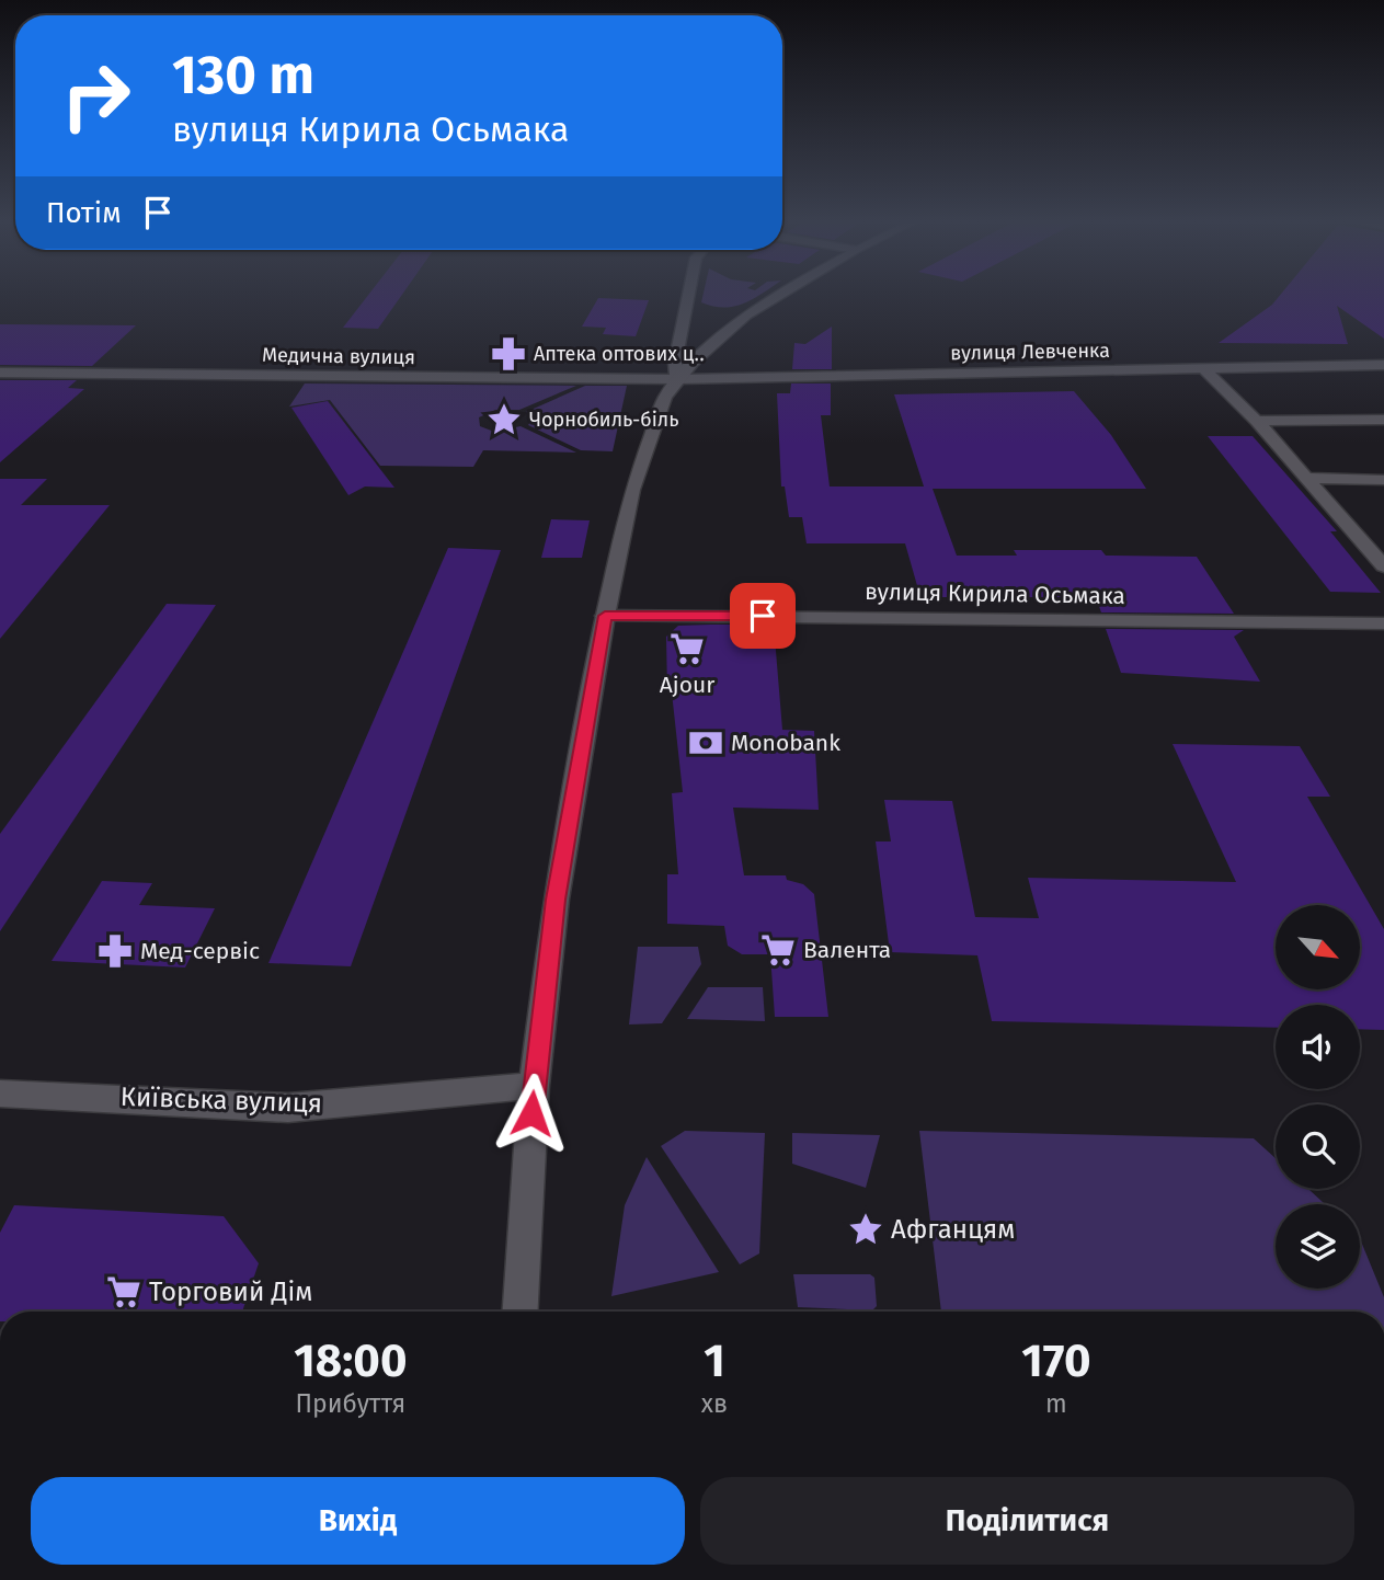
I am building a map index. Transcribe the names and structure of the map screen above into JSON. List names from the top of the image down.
{
  "streets": {
    "street": [
      "вулиця Левченка",
      "Медична вулиця",
      "вулиця Кирила Осьмака",
      "Київська вулиця"
    ]
  },
  "crossings": [
    ["вулиця Левченка", "Медична вулиця"]
  ],
  "places": {
    "pharmacy": ["Аптека оптових ц‥", "Мед-сервіс"],
    "place": ["Чорнобиль-біль", "Афганцям"],
    "supermarket": ["Ajour", "Валента", "Торговий Дім"],
    "bank": ["Monobank"]
  },
  "north": "bottom right",
  "page": {
    "turn": ["130 m", "вулиця Кирила Осьмака"],
    "then": "Потім",
    "eta": [
      "18:00",
      "Прибуття",
      "1",
      "хв",
      "170",
      "m"
    ],
    "buttons": ["Вихід", "Поділитися"]
  }
}
